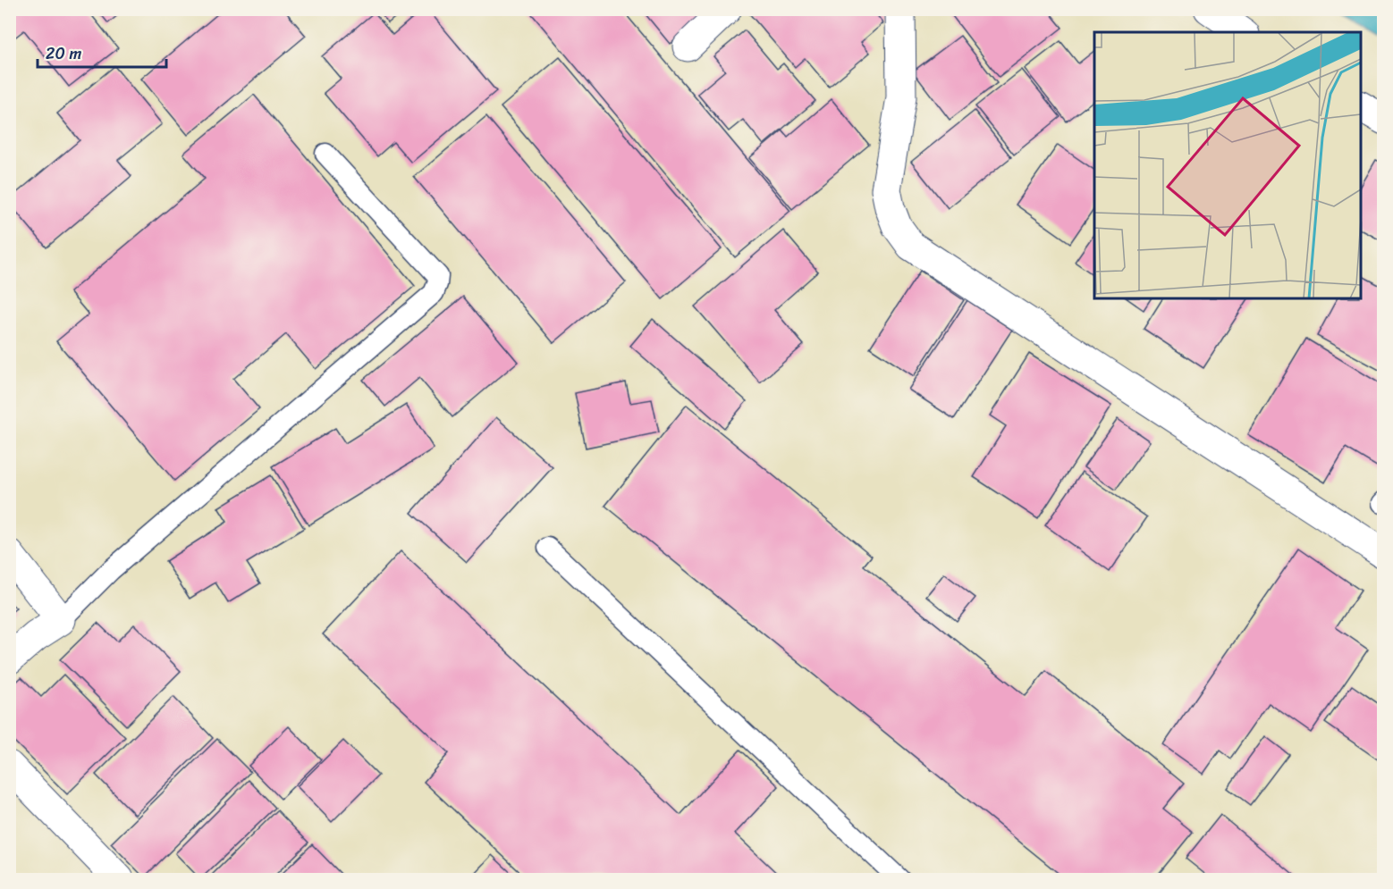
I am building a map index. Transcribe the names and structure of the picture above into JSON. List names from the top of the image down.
{
  "scale_bar": "20 m"
}
